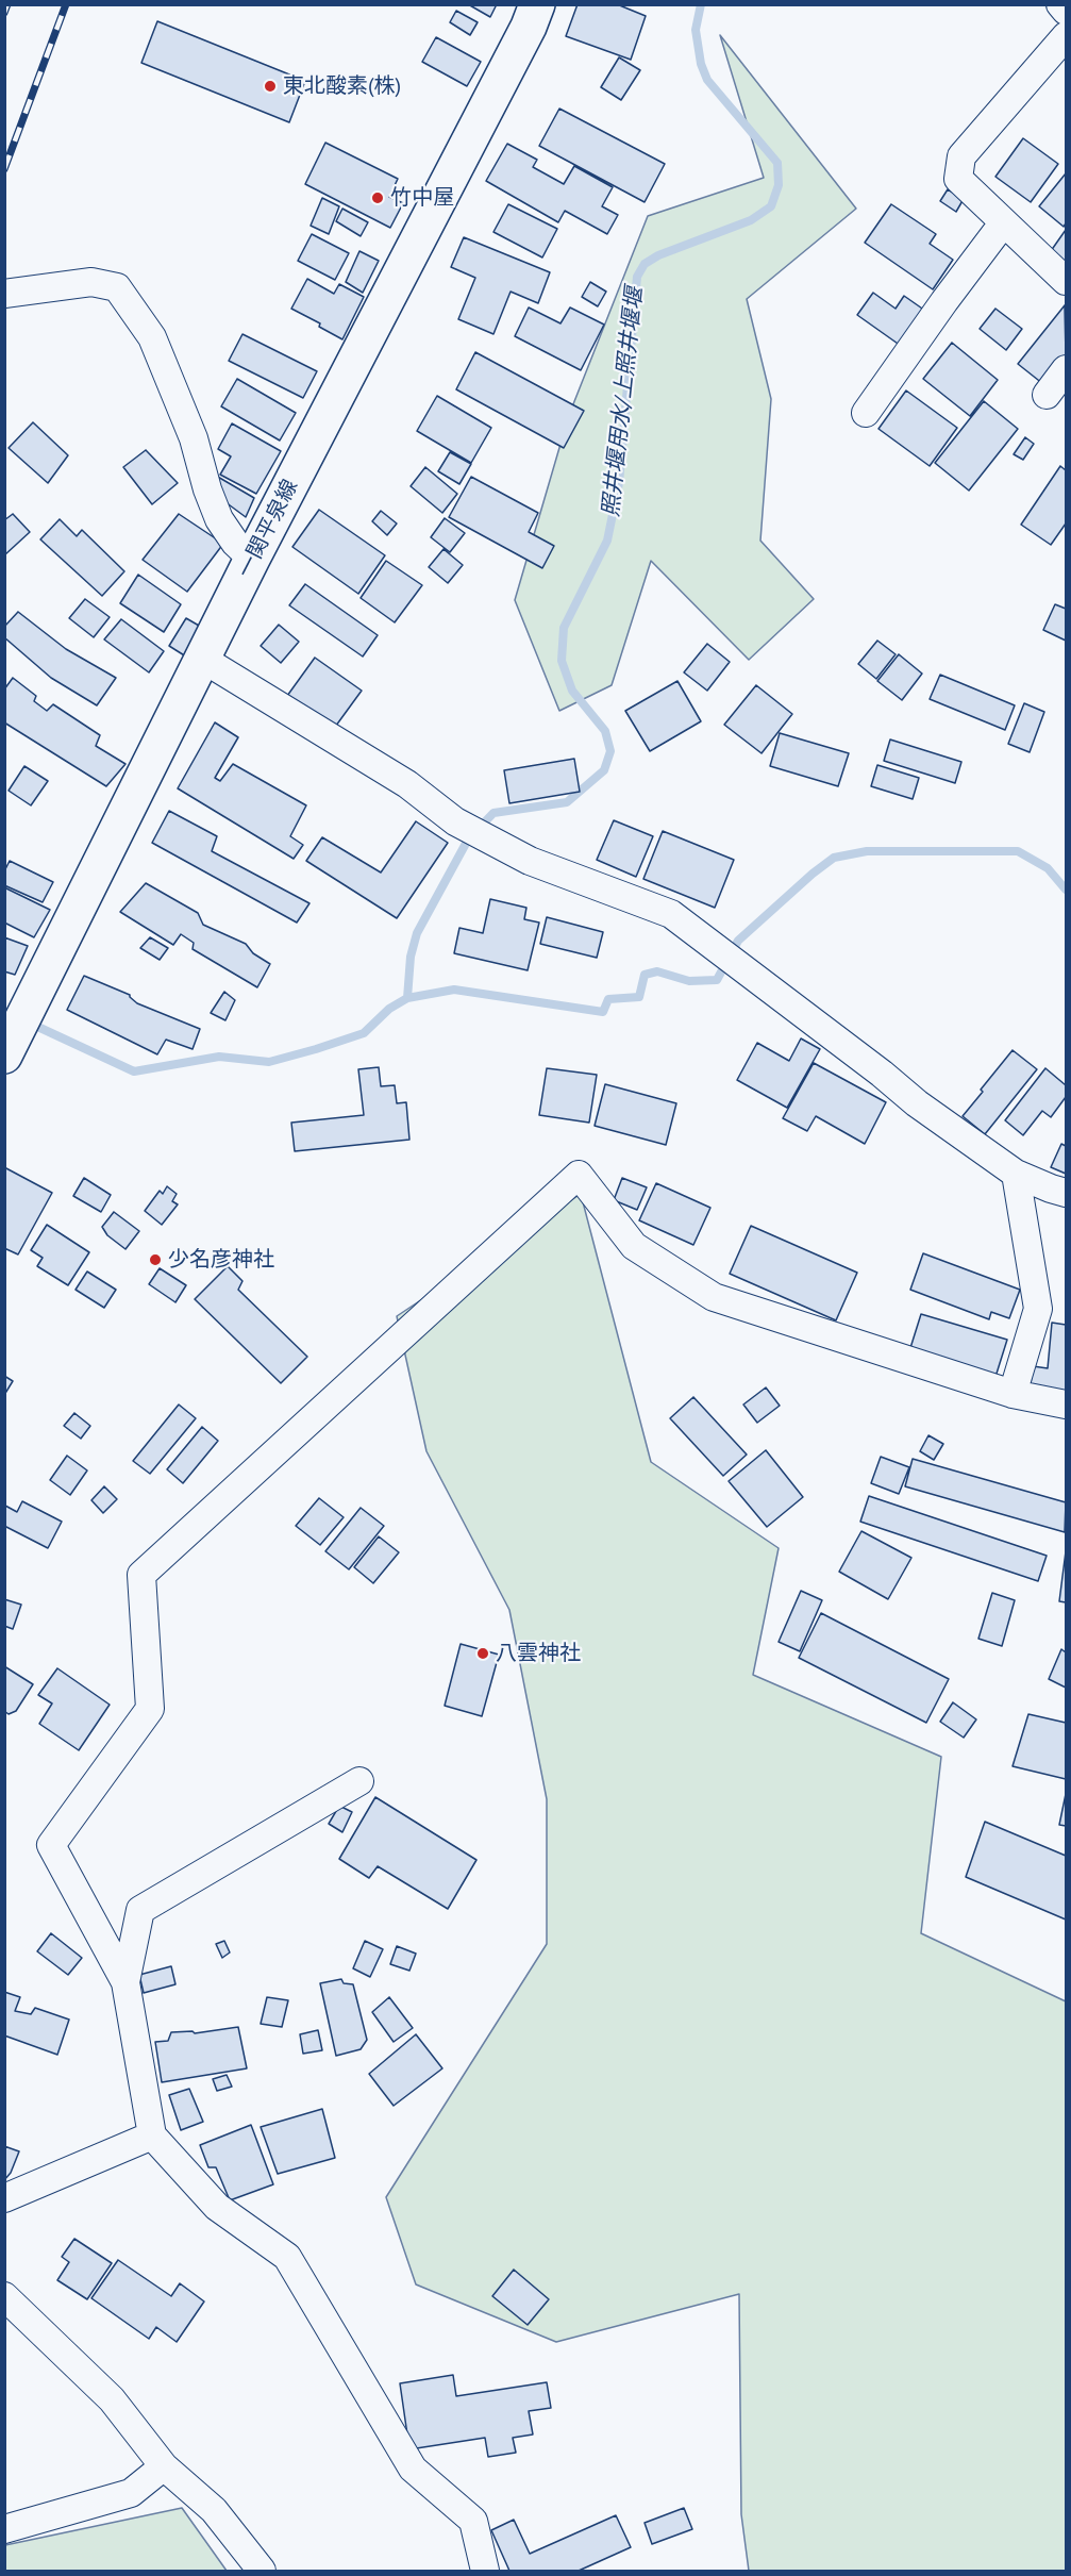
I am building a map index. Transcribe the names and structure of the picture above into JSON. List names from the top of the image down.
{
  "streets": {
    "main road": ["一関平泉線"]
  },
  "water": ["照井堰用水/上照井堰堰"],
  "places": [
    "東北酸素(株)",
    "竹中屋",
    "少名彦神社",
    "八雲神社"
  ]
}
